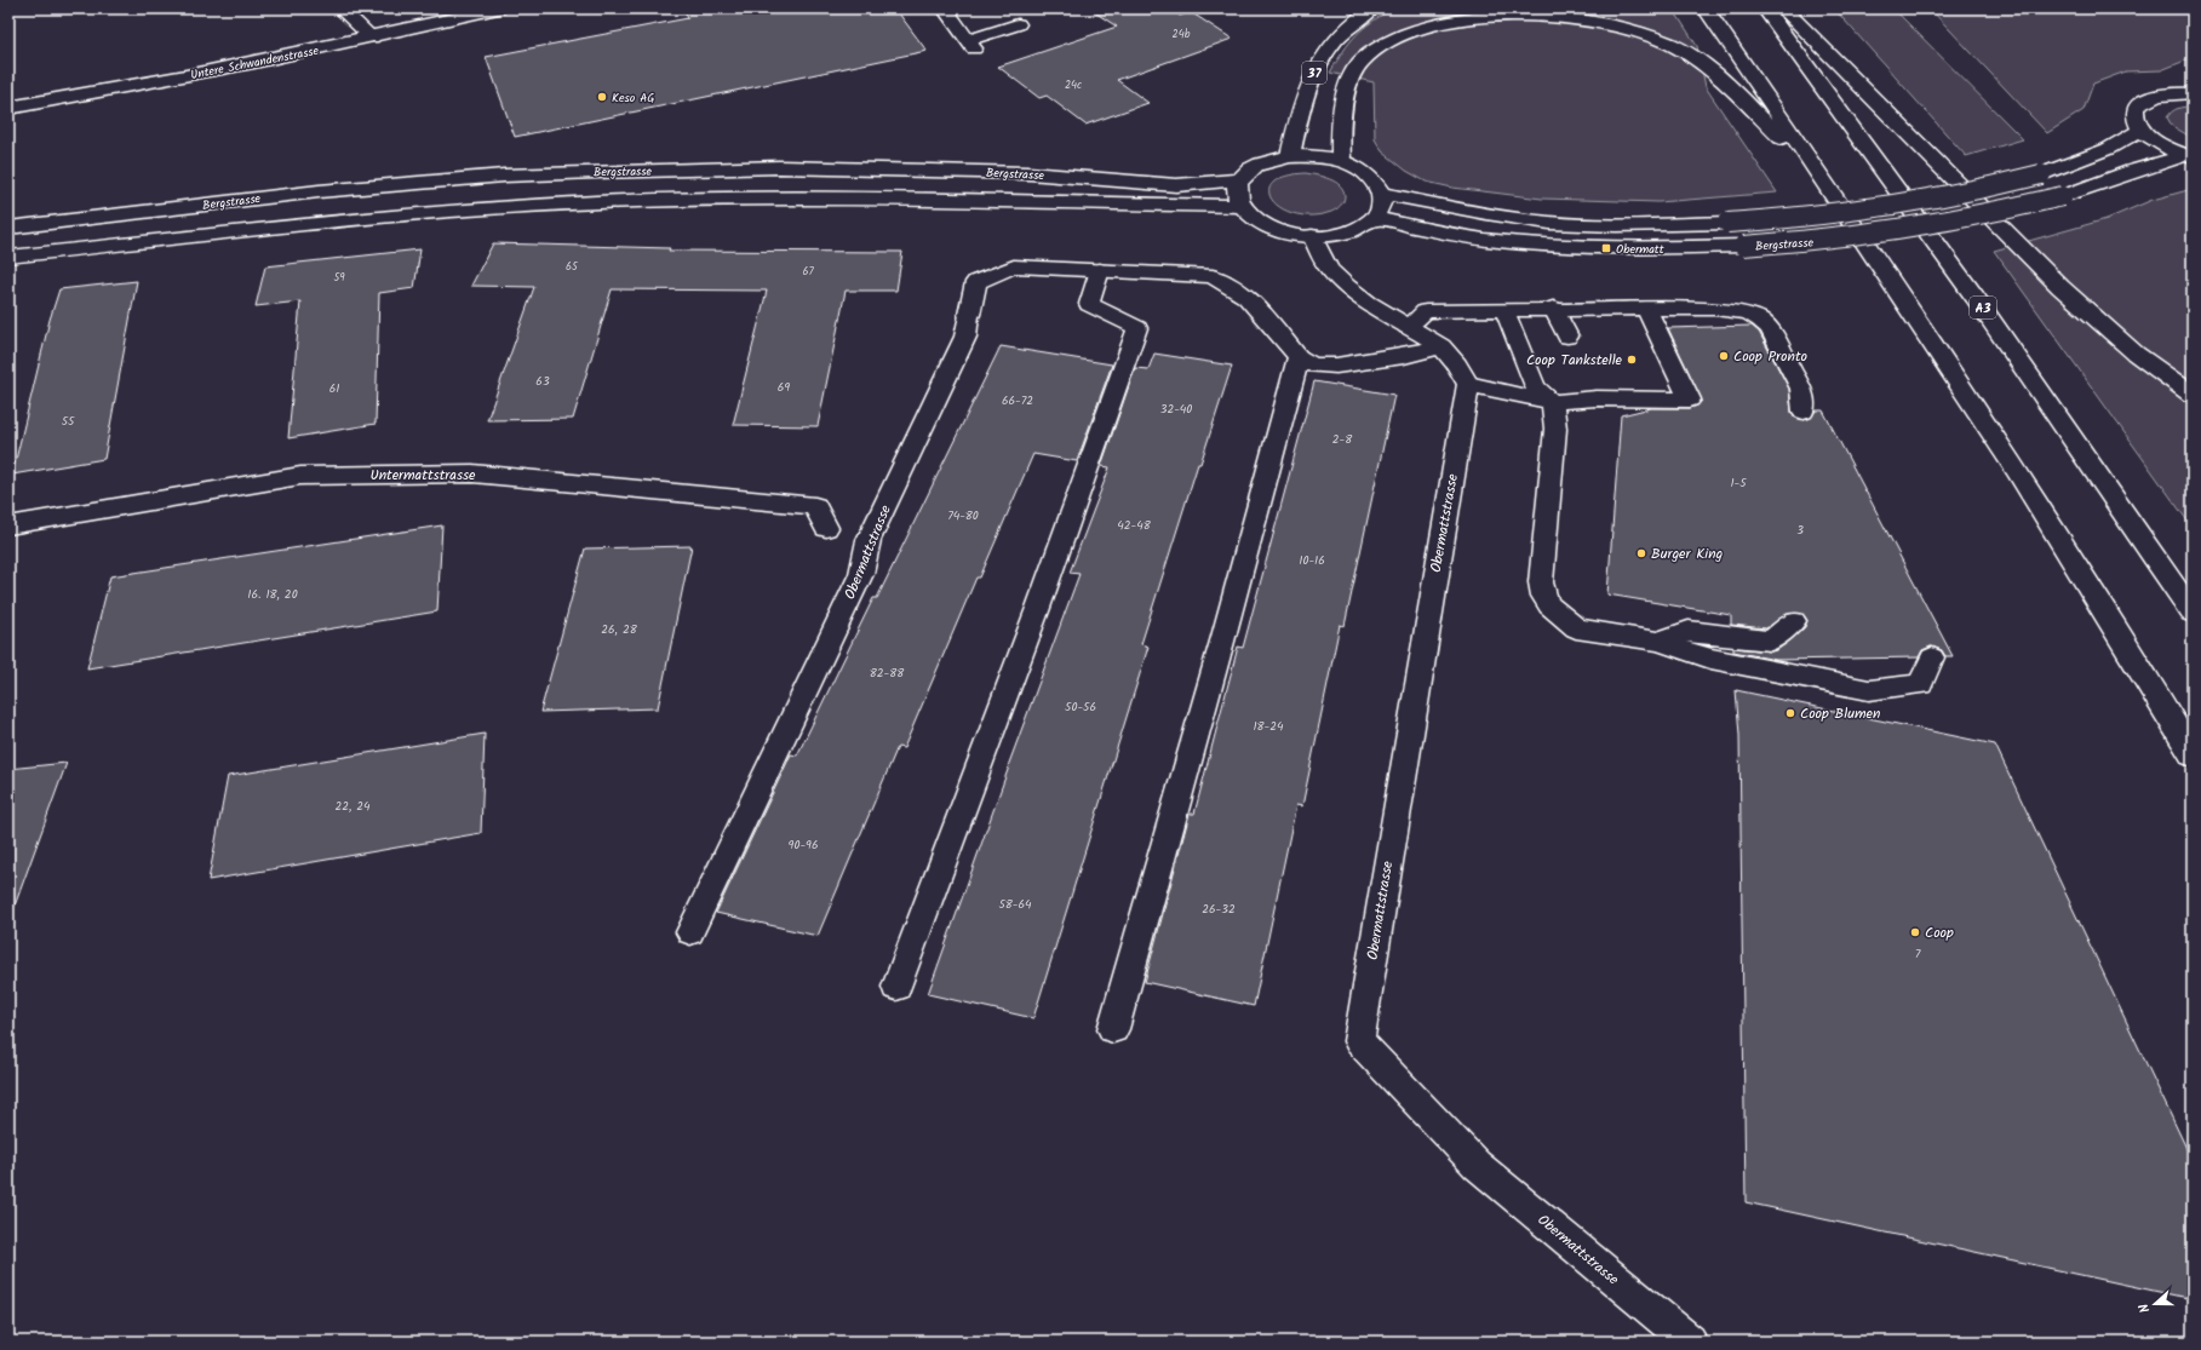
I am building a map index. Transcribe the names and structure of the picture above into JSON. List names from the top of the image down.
{
  "streets": {
    "main road": [
      "Untere Schwandenstrasse",
      "37",
      "Bergstrasse",
      "A3",
      "Untermattstrasse",
      "Obermattstrasse"
    ]
  },
  "crossings": [
    ["37", "Bergstrasse"]
  ],
  "places": {
    "other": [
      "Keso AG",
      "Coop Pronto",
      "Coop Tankstelle",
      "Burger King",
      "Coop Blumen",
      "Coop"
    ],
    "transit": ["Obermatt"]
  },
  "house_numbers": [
    "24b",
    "24c",
    "65",
    "67",
    "59",
    "63",
    "69",
    "61",
    "66-72",
    "32-40",
    "55",
    "2-8",
    "1-5",
    "74-80",
    "42-48",
    "3",
    "10-16",
    "16. 18, 20",
    "26, 28",
    "82-88",
    "50-56",
    "18-24",
    "22, 24",
    "90-96",
    "58-64",
    "26-32",
    "7"
  ],
  "north": "left"
}
